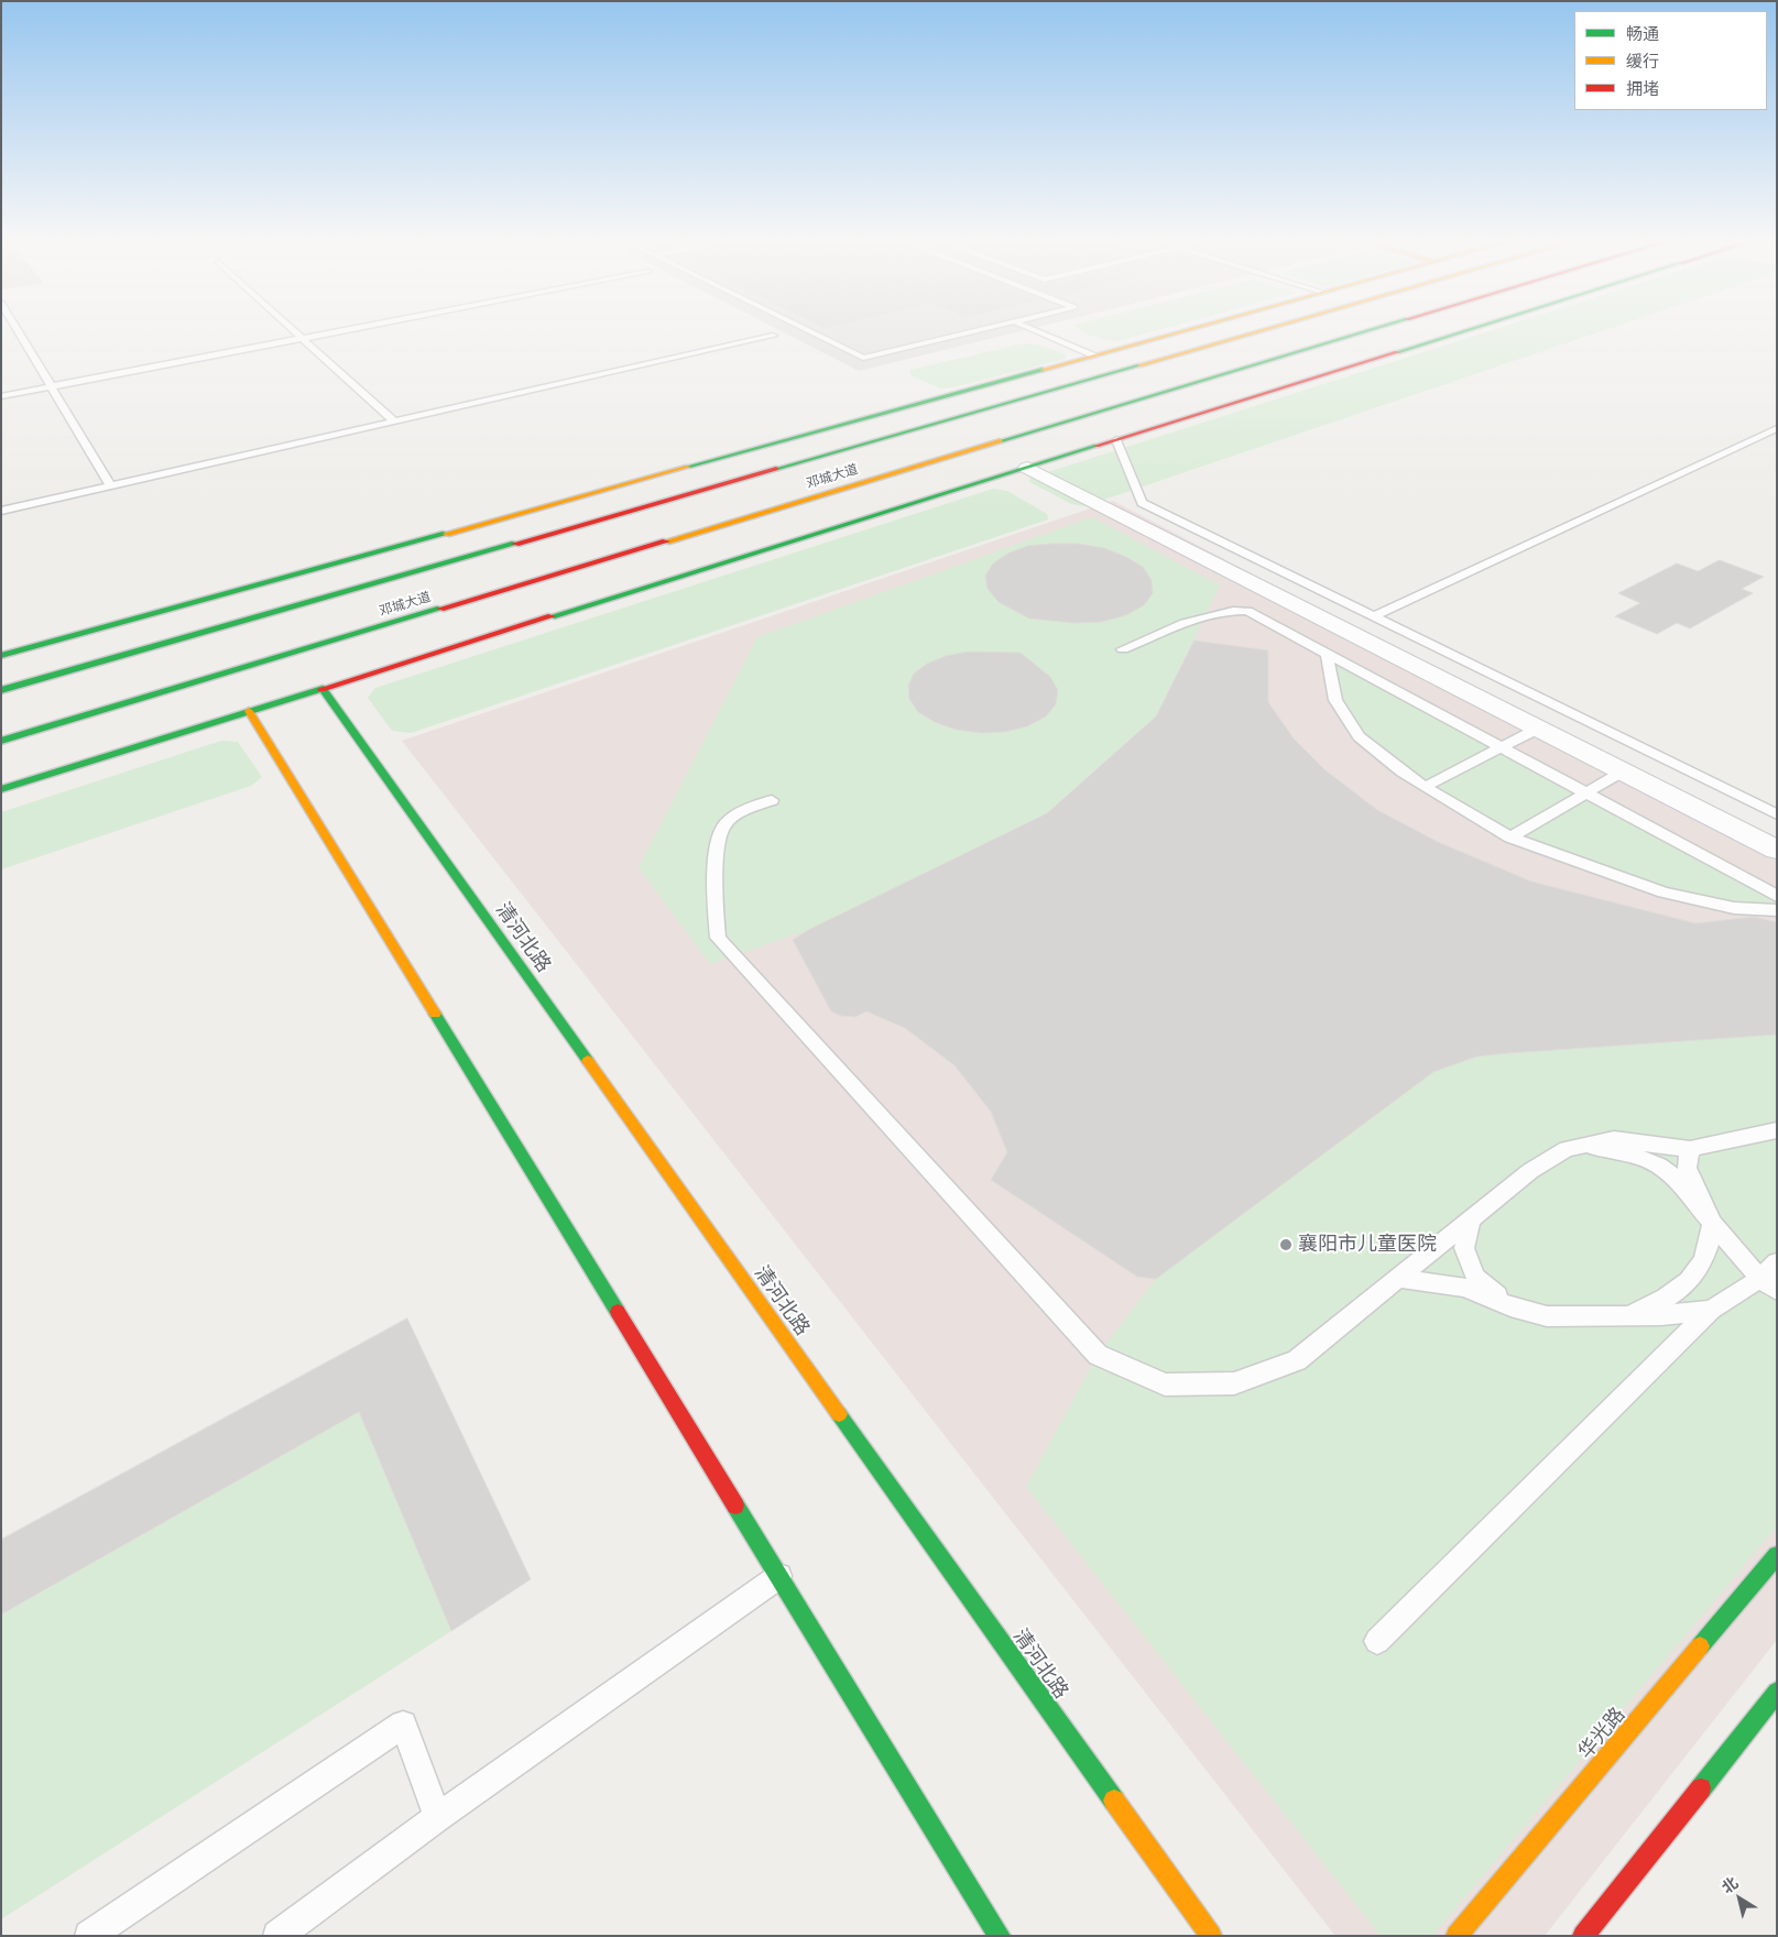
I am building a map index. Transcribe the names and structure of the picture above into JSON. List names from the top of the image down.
{
  "streets": {
    "main road": ["邓城大道", "清河北路", "华光路"]
  },
  "places": ["襄阳市儿童医院"],
  "legend": ["畅通", "缓行", "拥堵"],
  "north": "top left"
}
